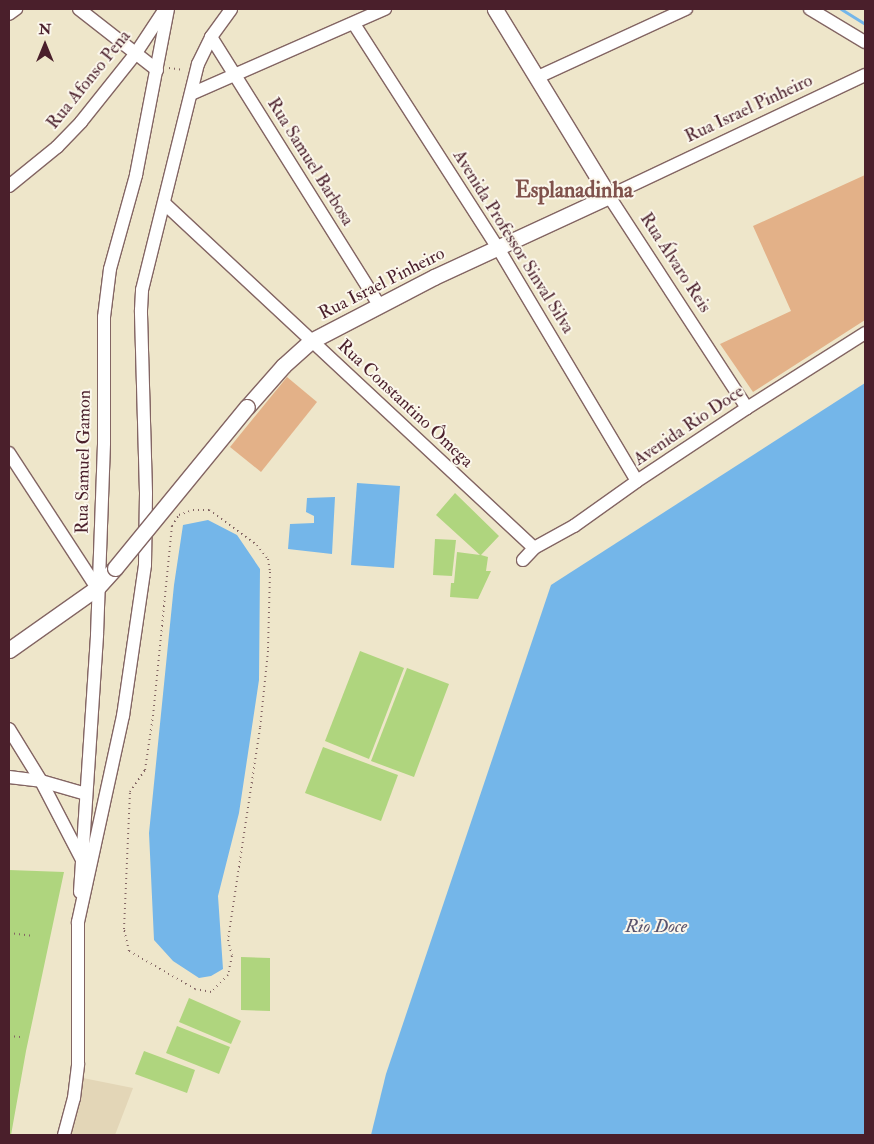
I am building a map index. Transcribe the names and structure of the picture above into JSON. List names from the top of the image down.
{
  "streets": {
    "main road": ["Rua Israel Pinheiro", "Rua Álvaro Reis"],
    "street": [
      "Rua Afonso Pena",
      "Rua Samuel Barbosa",
      "Avenida Professor Sinval Silva",
      "Rua Constantino Ômega",
      "Avenida Rio Doce",
      "Rua Samuel Gamon"
    ]
  },
  "crossings": [
    ["Rua Afonso Pena", "Rua Samuel Gamon"],
    ["Rua Israel Pinheiro", "Rua Samuel Barbosa"],
    ["Rua Israel Pinheiro", "Avenida Professor Sinval Silva"],
    ["Rua Israel Pinheiro", "Rua Álvaro Reis"],
    ["Rua Israel Pinheiro", "Rua Constantino Ômega"],
    ["Rua Israel Pinheiro", "Rua Samuel Gamon"],
    ["Avenida Professor Sinval Silva", "Avenida Rio Doce"],
    ["Rua Álvaro Reis", "Avenida Rio Doce"],
    ["Rua Constantino Ômega", "Avenida Rio Doce"]
  ],
  "districts": ["Esplanadinha"],
  "water": ["Rio Doce"],
  "north": "top"
}
